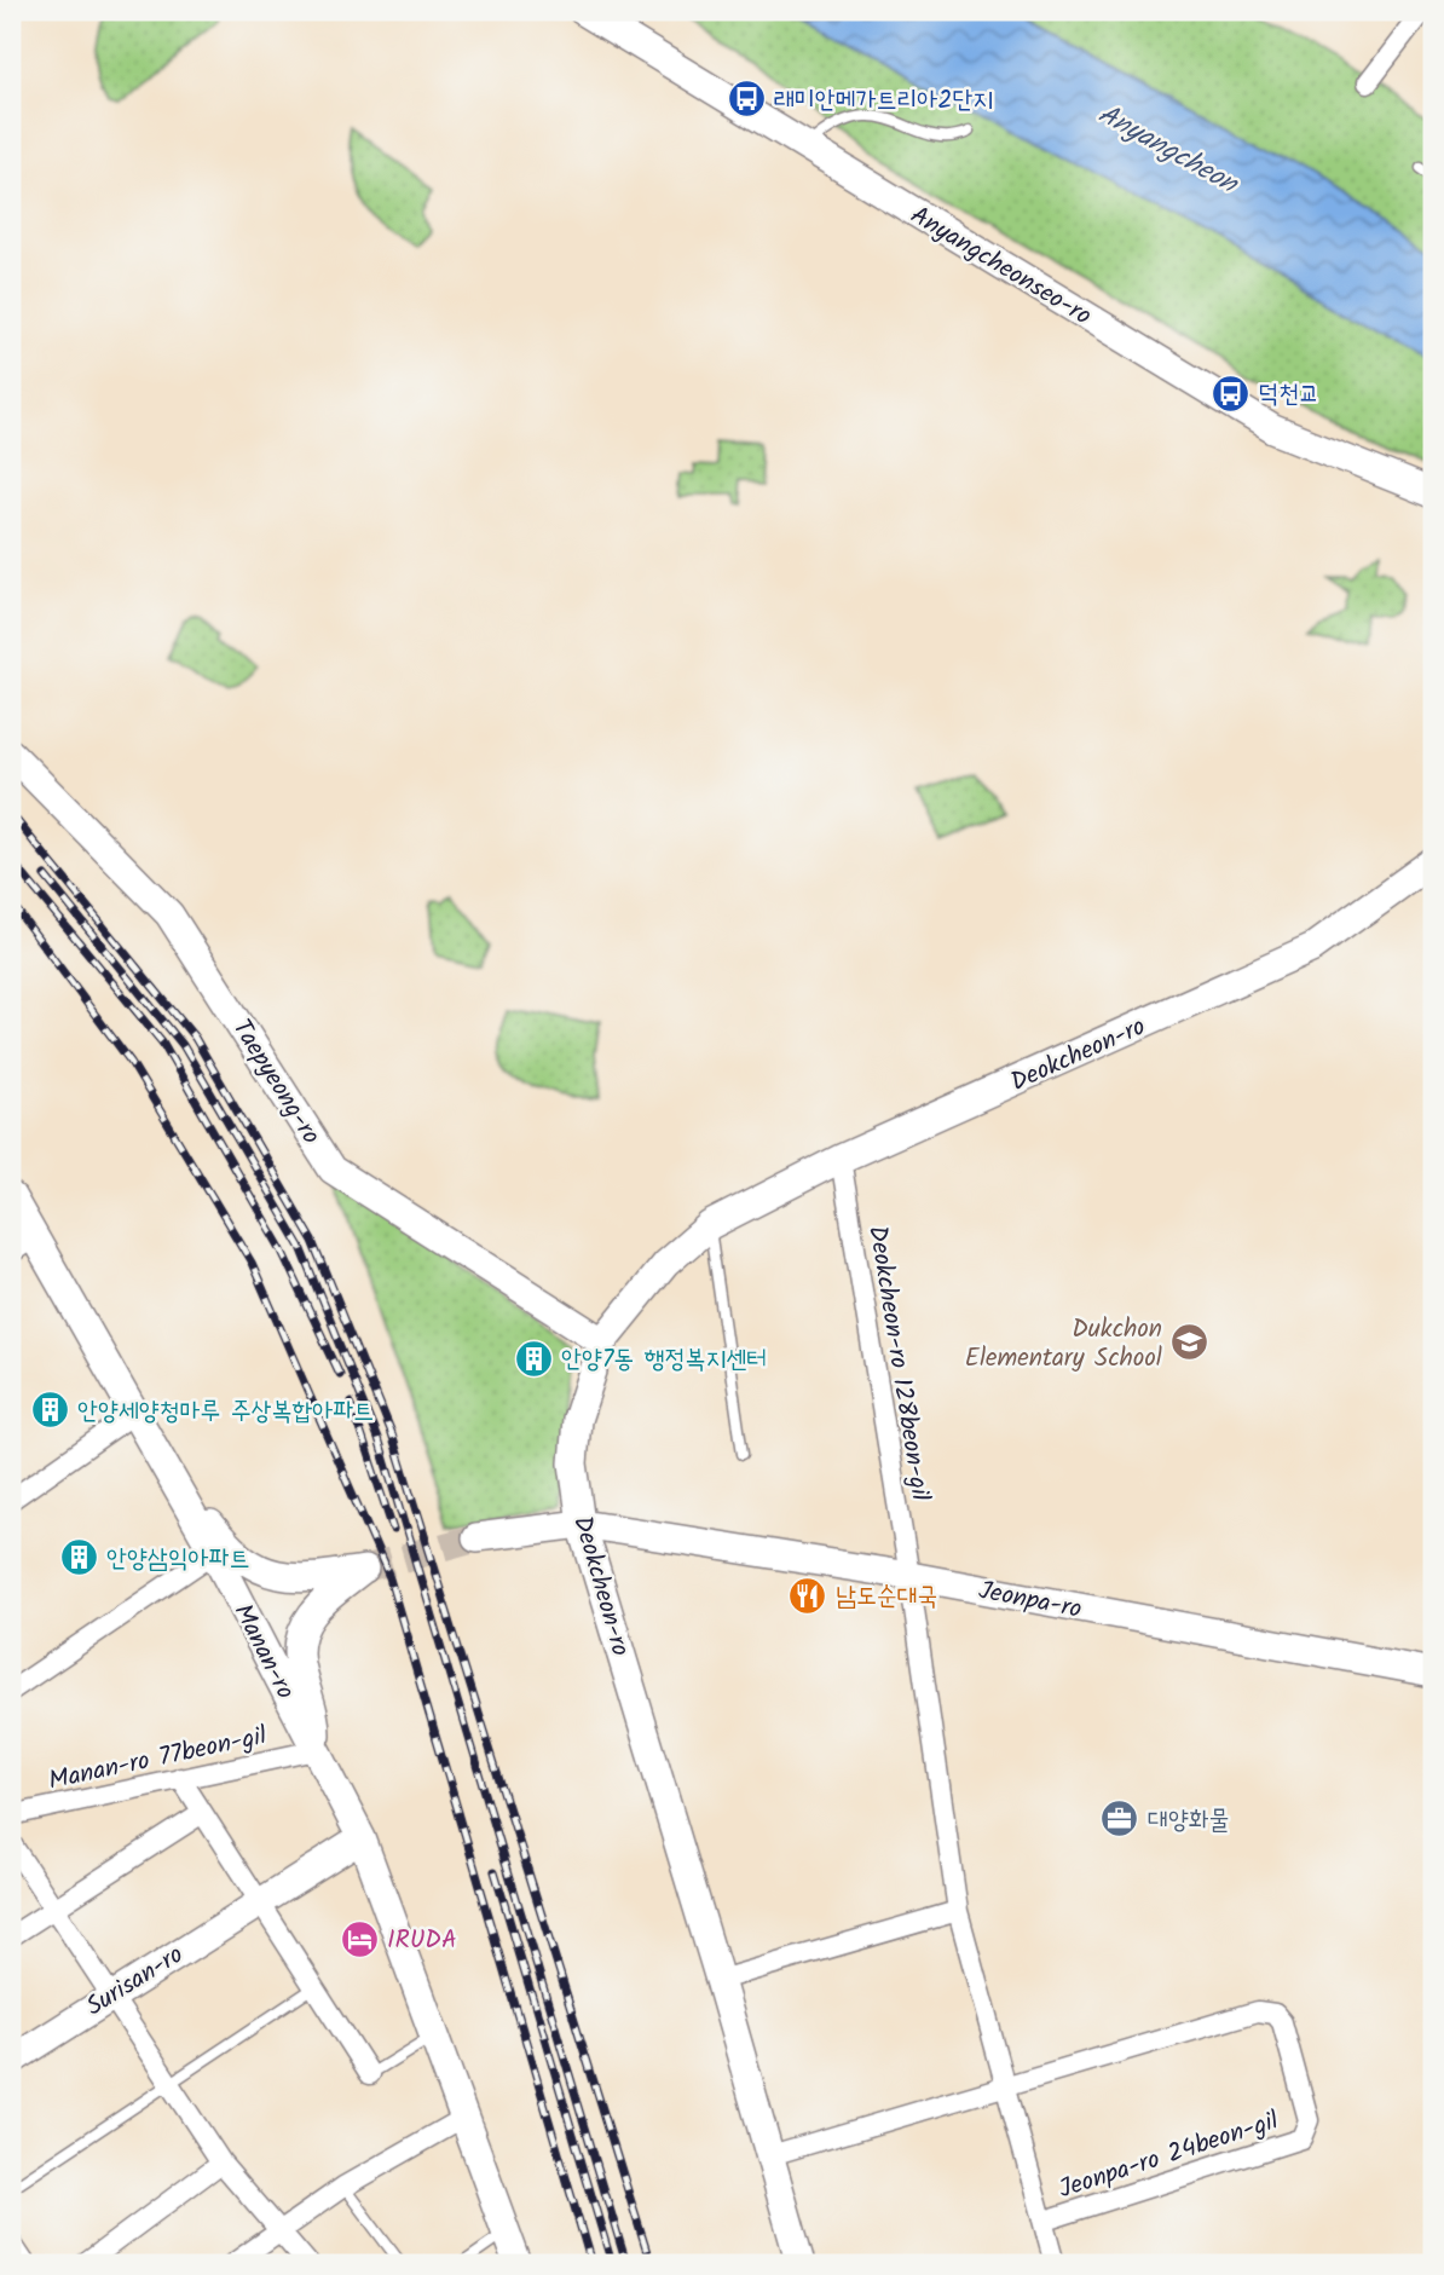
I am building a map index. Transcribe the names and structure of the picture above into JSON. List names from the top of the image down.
{
  "streets": {
    "street": [
      "Anyangcheonseo-ro",
      "Deokcheon-ro",
      "Taepyeong-ro",
      "Deokcheon-ro 128beon-gil",
      "Jeonpa-ro",
      "Manan-ro",
      "Manan-ro 77beon-gil",
      "Surisan-ro",
      "Jeonpa-ro 24beon-gil"
    ]
  },
  "crossings": [
    ["Deokcheon-ro", "Taepyeong-ro"],
    ["Deokcheon-ro", "Deokcheon-ro 128beon-gil"],
    ["Deokcheon-ro", "Jeonpa-ro"],
    ["Deokcheon-ro 128beon-gil", "Jeonpa-ro"],
    ["Deokcheon-ro 128beon-gil", "Jeonpa-ro 24beon-gil"],
    ["Jeonpa-ro", "Jeonpa-ro 24beon-gil"],
    ["Manan-ro", "Manan-ro 77beon-gil"],
    ["Manan-ro", "Surisan-ro"]
  ],
  "water": ["Anyangcheon"],
  "places": {
    "bus stop": ["래미안메가트리아2단지", "덕천교"],
    "school or university": ["Dukchon Elementary School"],
    "building": ["안양7동 행정복지센터", "안양세양청마루 주상복합아파트", "안양삼익아파트"],
    "restaurant": ["남도순대국"],
    "office": ["대양화물"],
    "hotel": ["IRUDA"]
  }
}
